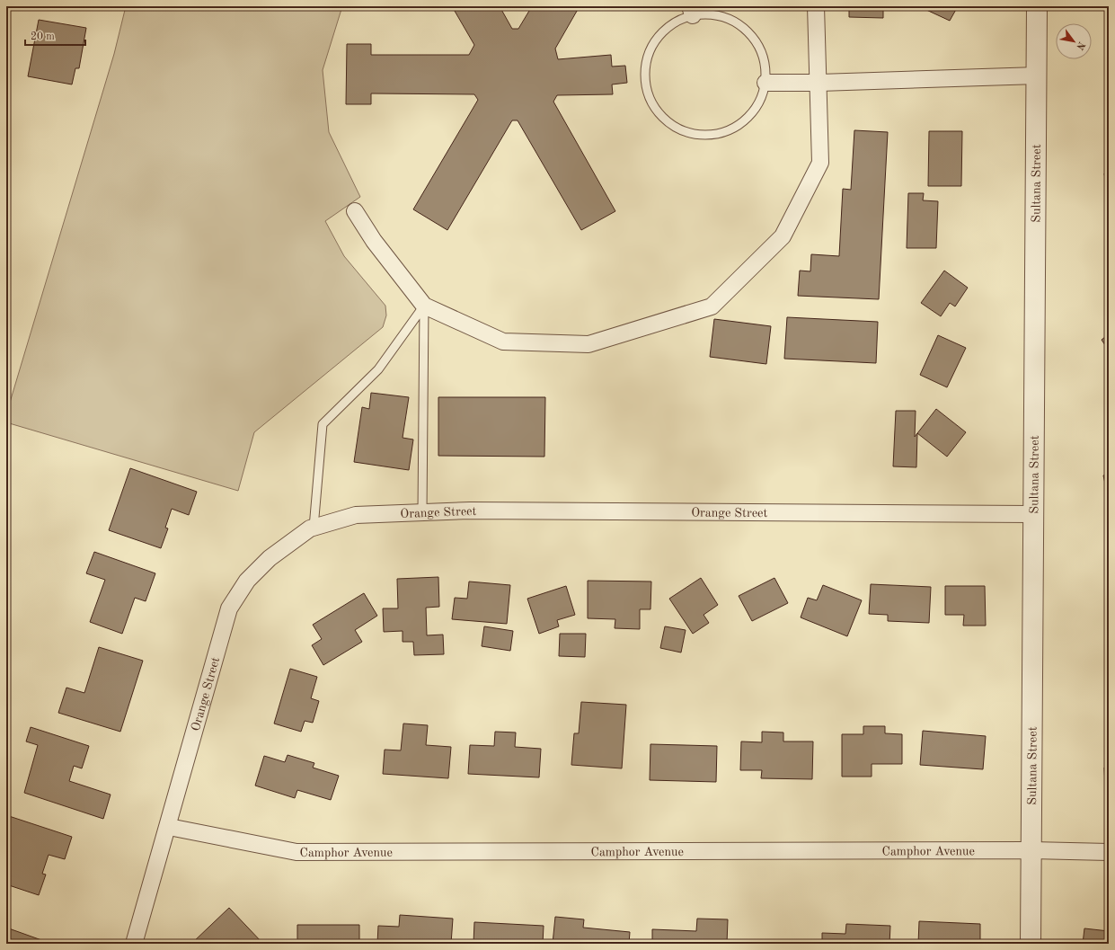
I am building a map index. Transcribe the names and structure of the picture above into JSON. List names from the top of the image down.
{
  "streets": {
    "street": ["Sultana Street", "Orange Street", "Camphor Avenue"]
  },
  "crossings": [
    ["Sultana Street", "Orange Street"],
    ["Sultana Street", "Camphor Avenue"],
    ["Orange Street", "Camphor Avenue"]
  ],
  "scale_bar": "20 m",
  "north": "bottom right"
}
